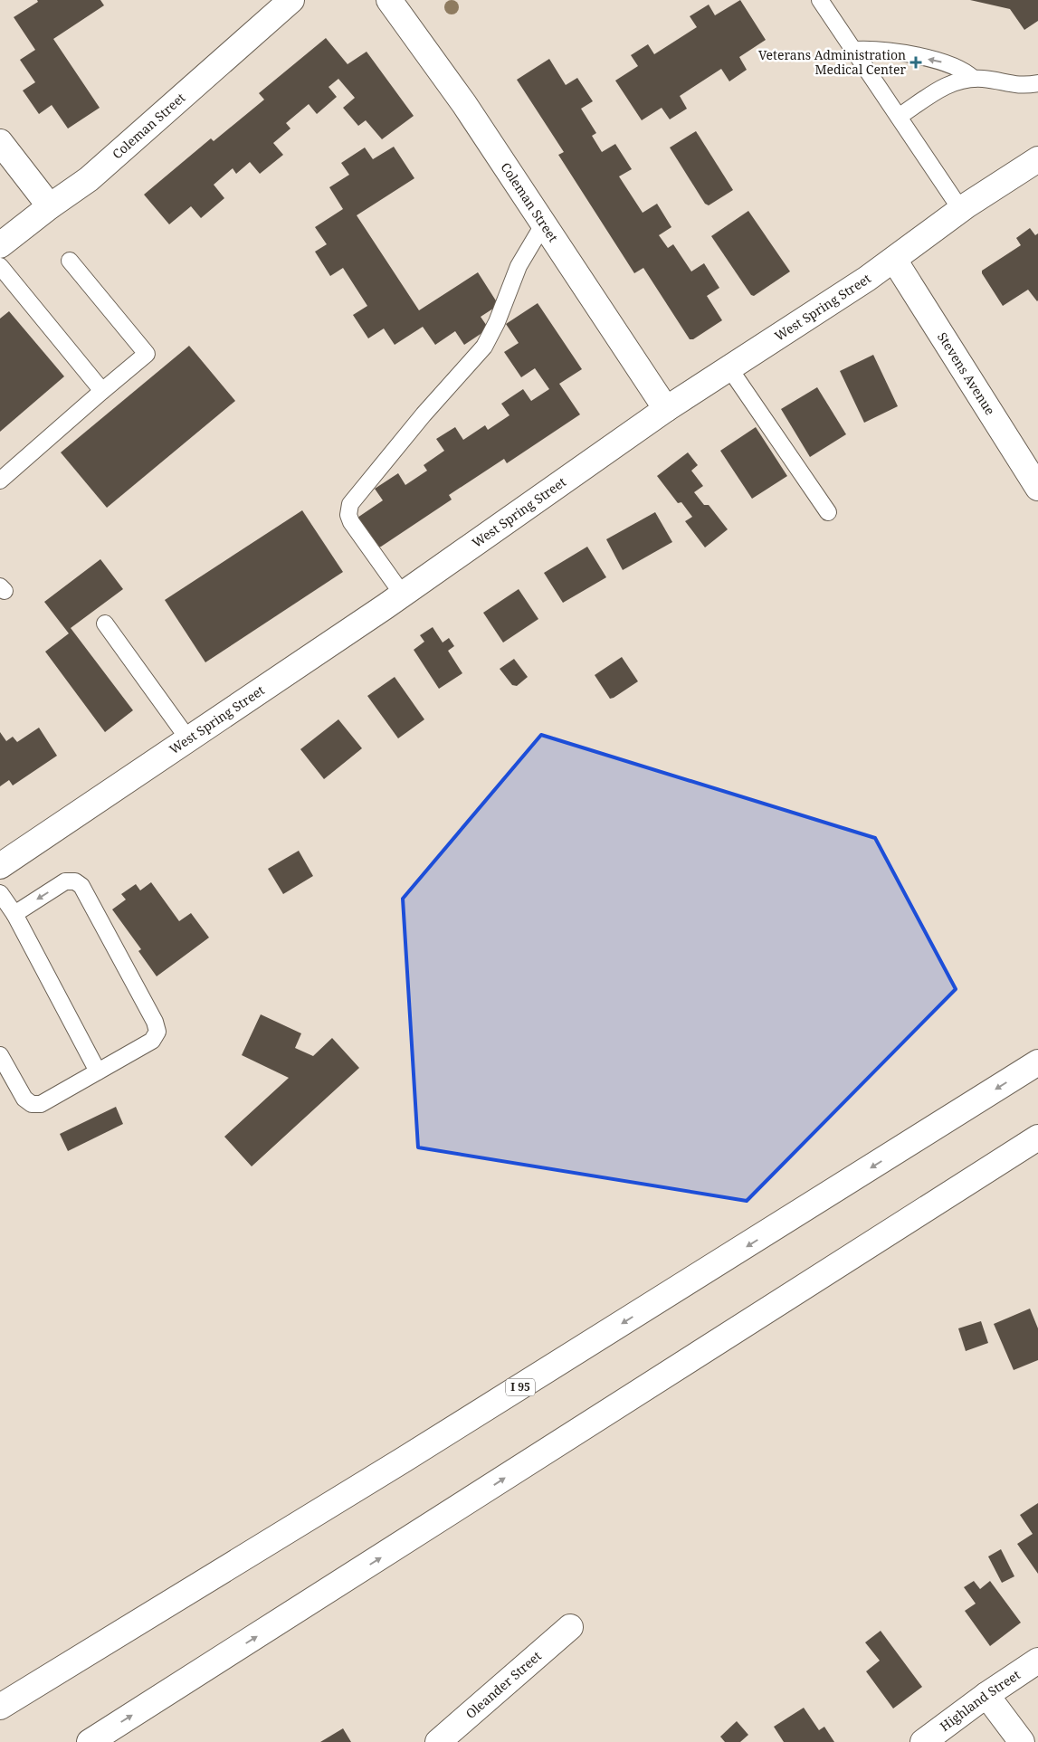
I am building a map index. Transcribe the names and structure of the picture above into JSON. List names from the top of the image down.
{
  "streets": {
    "main road": [
      "Coleman Street",
      "West Spring Street",
      "Stevens Avenue",
      "I 95",
      "Oleander Street",
      "Highland Street"
    ]
  },
  "crossings": [
    ["Coleman Street", "West Spring Street"],
    ["West Spring Street", "Stevens Avenue"]
  ],
  "places": {
    "health": ["Veterans Administration Medical Center"]
  }
}
